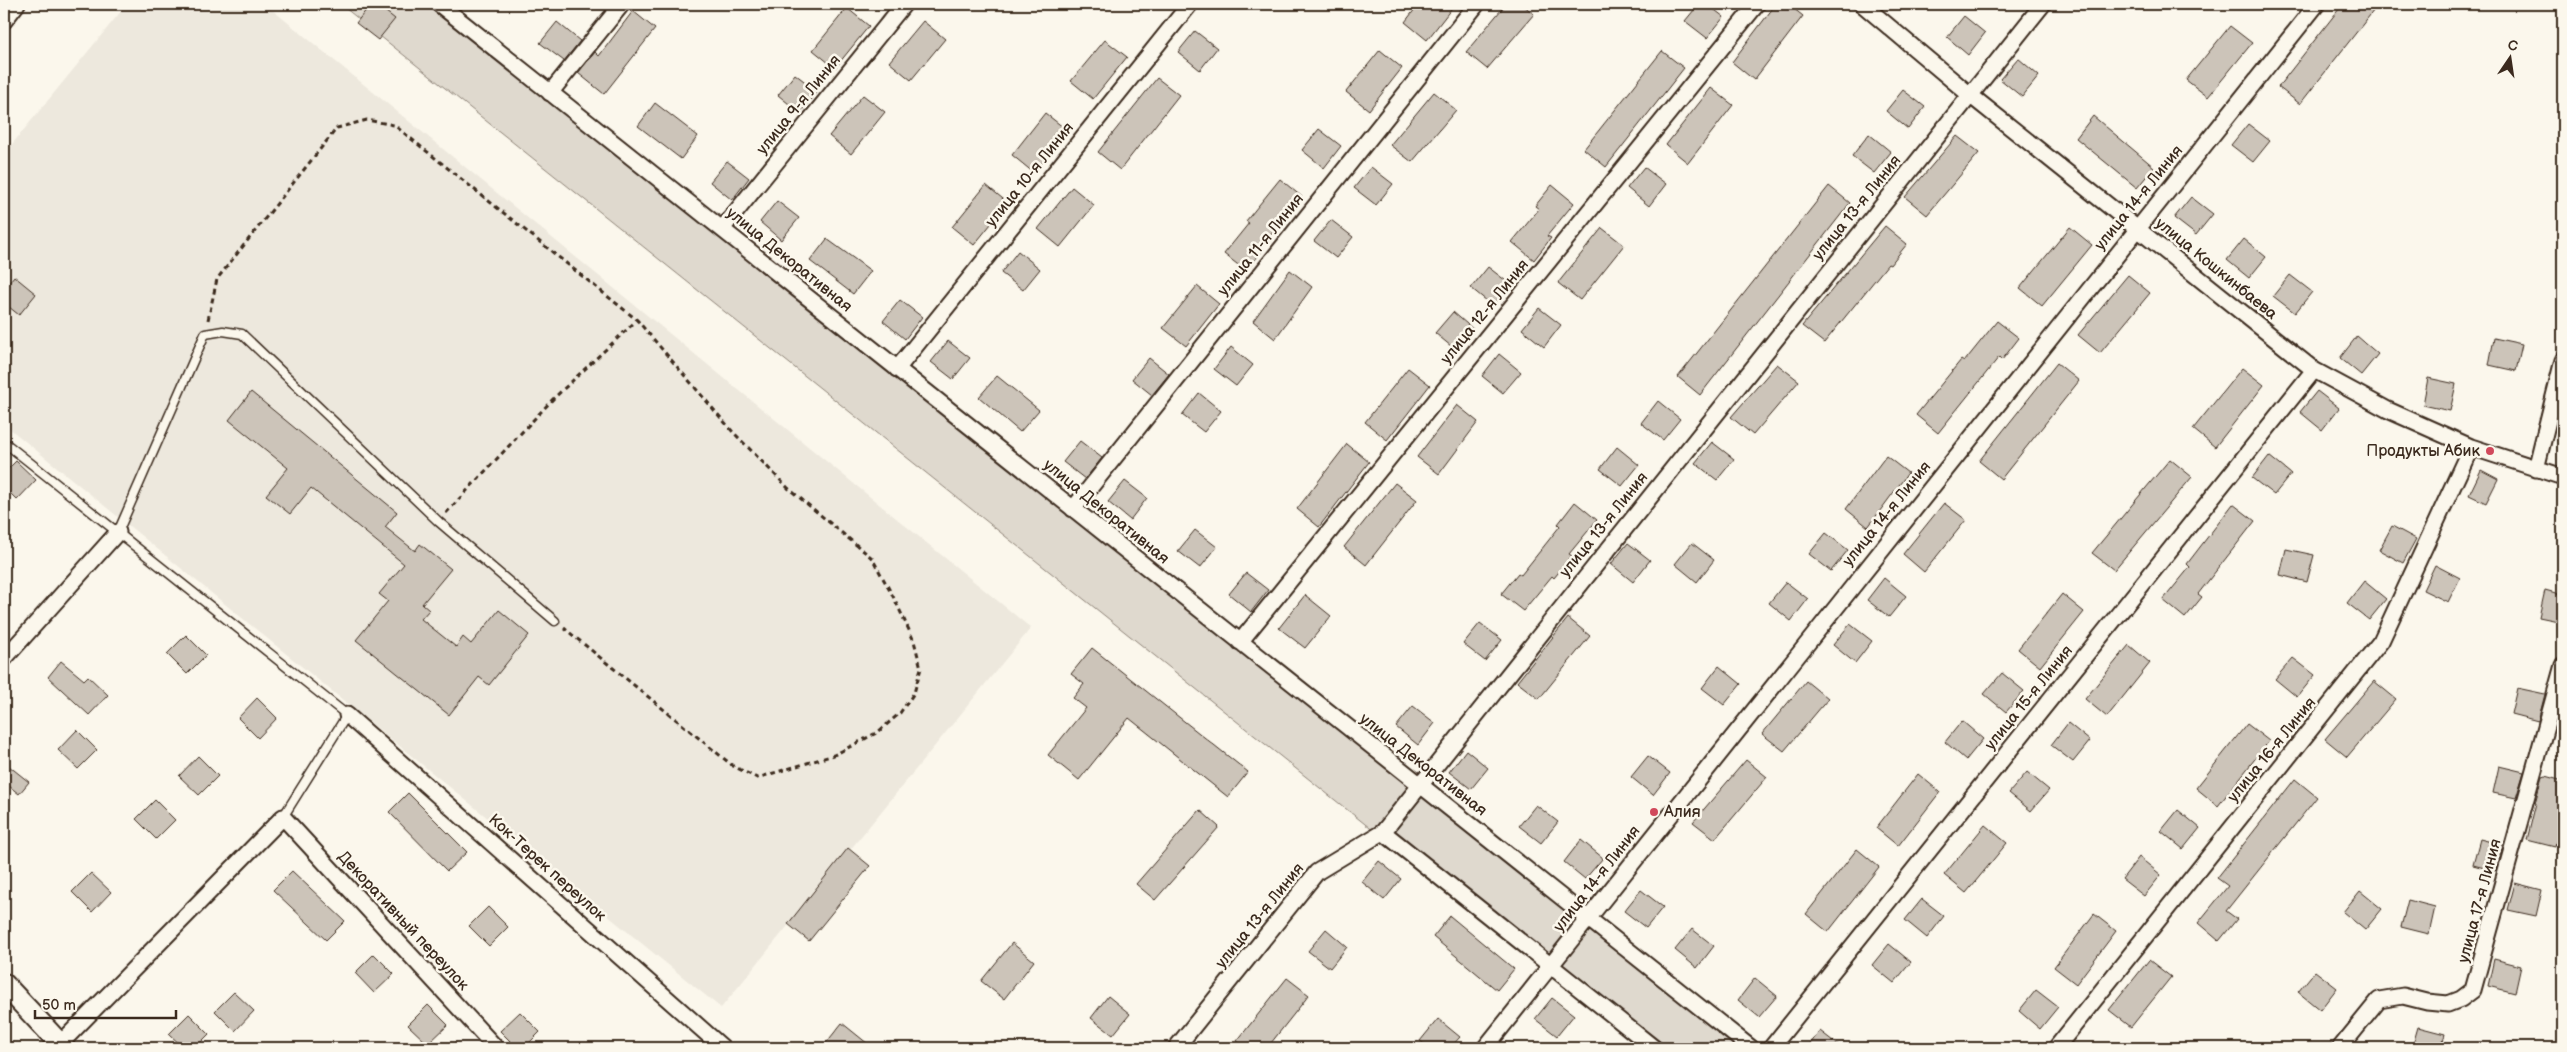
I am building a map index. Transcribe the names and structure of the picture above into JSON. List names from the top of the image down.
{
  "streets": {
    "street": [
      "улица 9-я Линия",
      "улица 10-я Линия",
      "улица 14-я Линия",
      "улица 13-я Линия",
      "улица 11-я Линия",
      "улица Декоративная",
      "улица Кошкинбаева",
      "улица 12-я Линия",
      "улица 15-я Линия",
      "улица 16-я Линия",
      "Кок-Терек переулок",
      "улица 17-я Линия",
      "Декоративный переулок"
    ]
  },
  "crossings": [
    ["улица 9-я Линия", "улица Декоративная"],
    ["улица 10-я Линия", "улица Декоративная"],
    ["улица 14-я Линия", "улица Декоративная"],
    ["улица 14-я Линия", "улица Кошкинбаева"],
    ["улица 13-я Линия", "улица Декоративная"],
    ["улица 13-я Линия", "улица Кошкинбаева"],
    ["улица 11-я Линия", "улица Декоративная"],
    ["улица Декоративная", "улица 12-я Линия"],
    ["улица Кошкинбаева", "улица 15-я Линия"],
    ["улица Кошкинбаева", "улица 16-я Линия"]
  ],
  "places": ["Продукты Абик", "Алия"],
  "scale_bar": "50 m",
  "north": "top"
}
